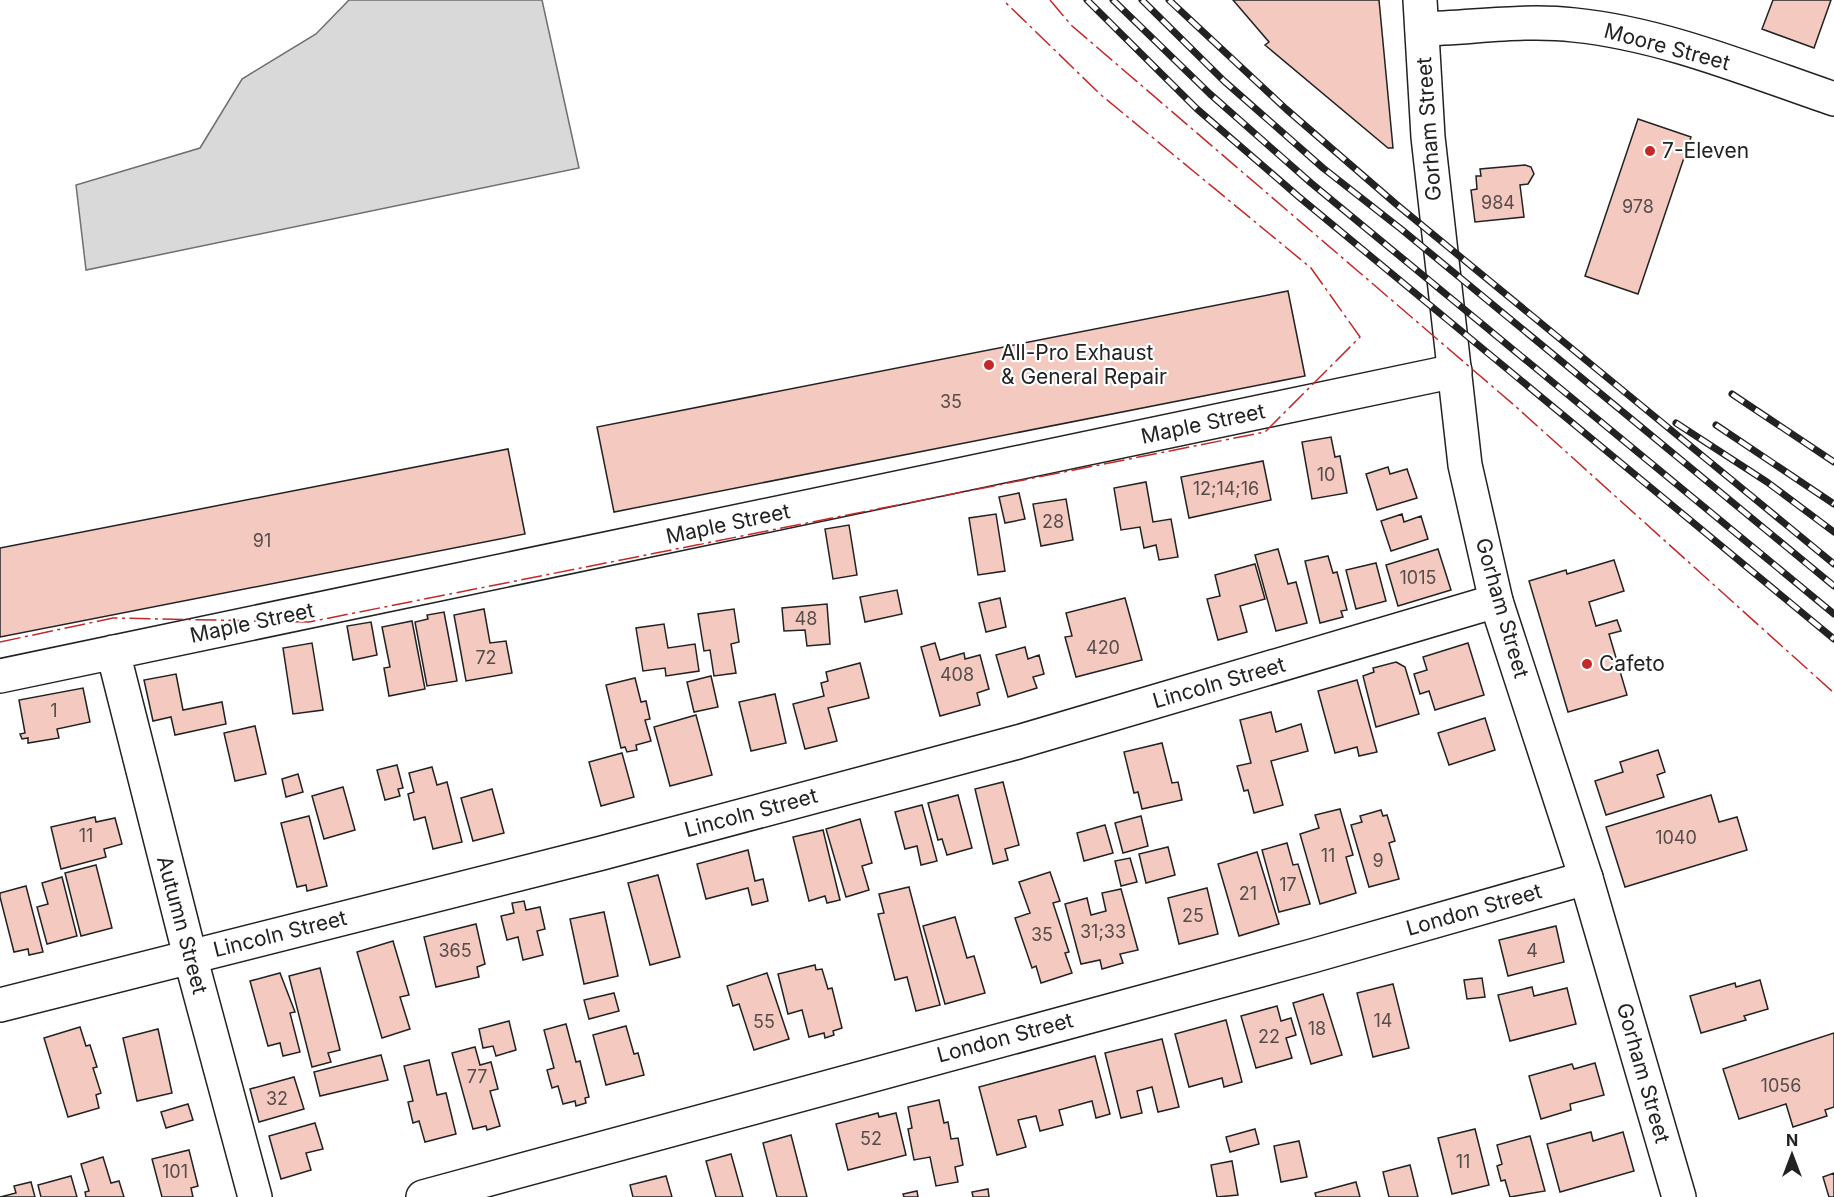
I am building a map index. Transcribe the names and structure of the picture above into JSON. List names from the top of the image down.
{
  "streets": {
    "street": [
      "Moore Street",
      "Gorham Street",
      "Maple Street",
      "Lincoln Street",
      "London Street",
      "Autumn Street"
    ]
  },
  "crossings": [
    ["Moore Street", "Gorham Street"],
    ["Gorham Street", "Maple Street"],
    ["Gorham Street", "Lincoln Street"],
    ["Gorham Street", "London Street"],
    ["Maple Street", "Autumn Street"],
    ["Lincoln Street", "Autumn Street"]
  ],
  "places": ["7-Eleven", "All-Pro Exhaust & General Repair", "Cafeto"],
  "house_numbers": [
    "984",
    "978",
    "35",
    "10",
    "12;14;16",
    "28",
    "91",
    "1015",
    "48",
    "420",
    "72",
    "408",
    "1",
    "11",
    "1040",
    "11",
    "9",
    "17",
    "21",
    "25",
    "31;33",
    "35",
    "365",
    "4",
    "14",
    "55",
    "18",
    "22",
    "77",
    "1056",
    "32",
    "52",
    "11",
    "101"
  ],
  "north": "top"
}
